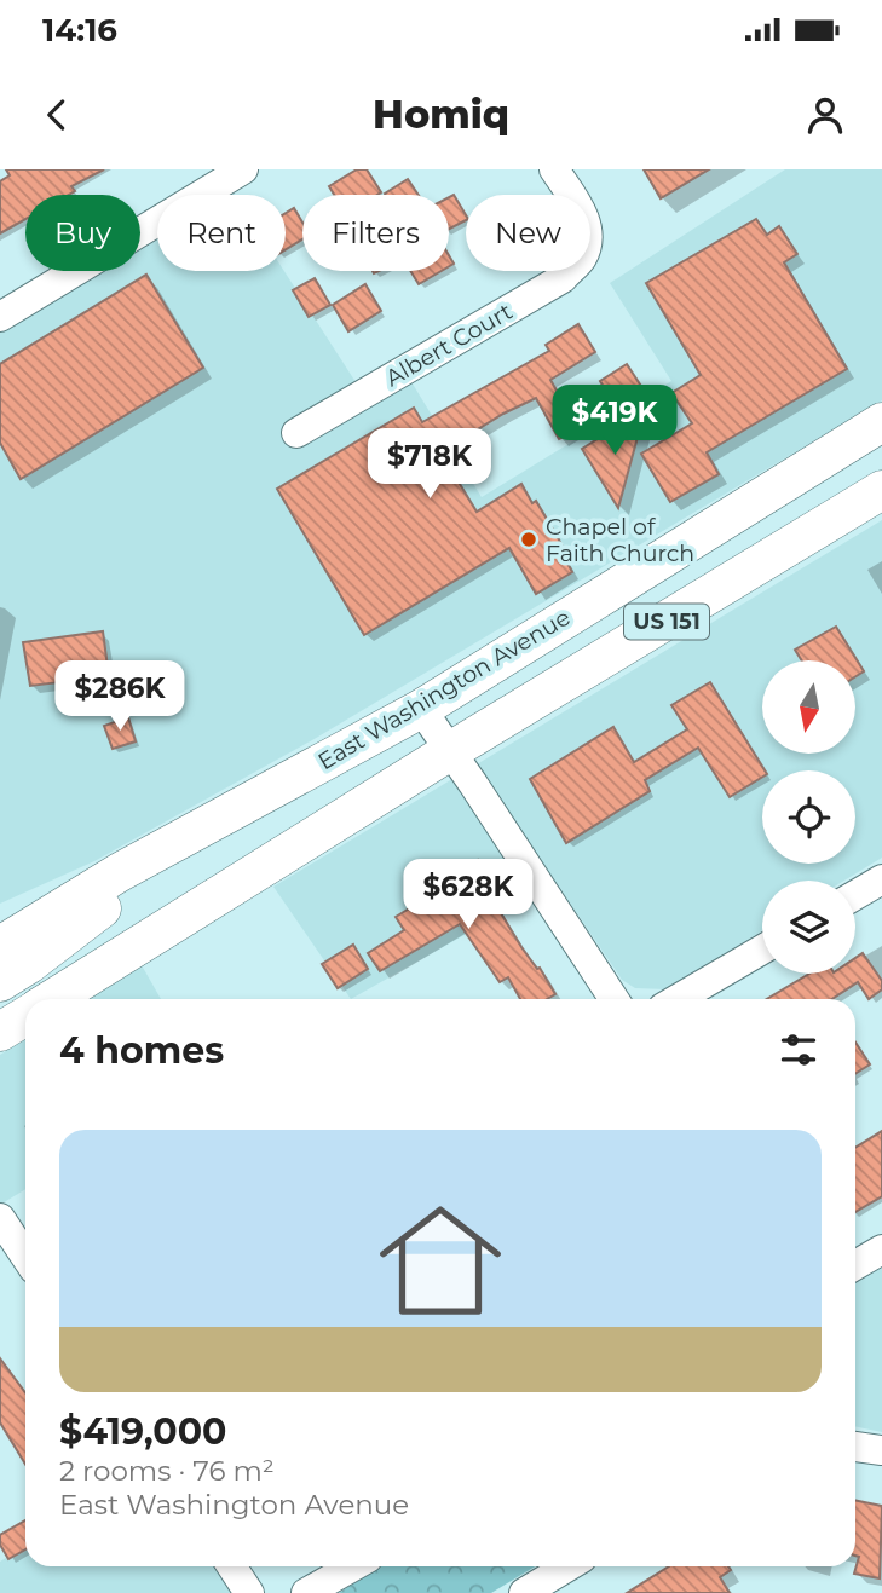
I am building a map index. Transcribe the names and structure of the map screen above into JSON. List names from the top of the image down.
{
  "streets": {
    "main road": ["US 151", "East Washington Avenue"],
    "street": ["Albert Court"]
  },
  "places": ["Chapel of Faith Church"],
  "north": "bottom",
  "page": {
    "status": "14:16",
    "header": "Homiq",
    "chip": [
      "Buy",
      "Rent",
      "Filters",
      "New"
    ],
    "price": [
      "$419K",
      "$718K",
      "$286K",
      "$628K"
    ],
    "heading": "4 homes",
    "list": [
      {
        "name": "$419,000",
        "note": "2 rooms · 76 m² · East Washington Avenue"
      }
    ]
  }
}
